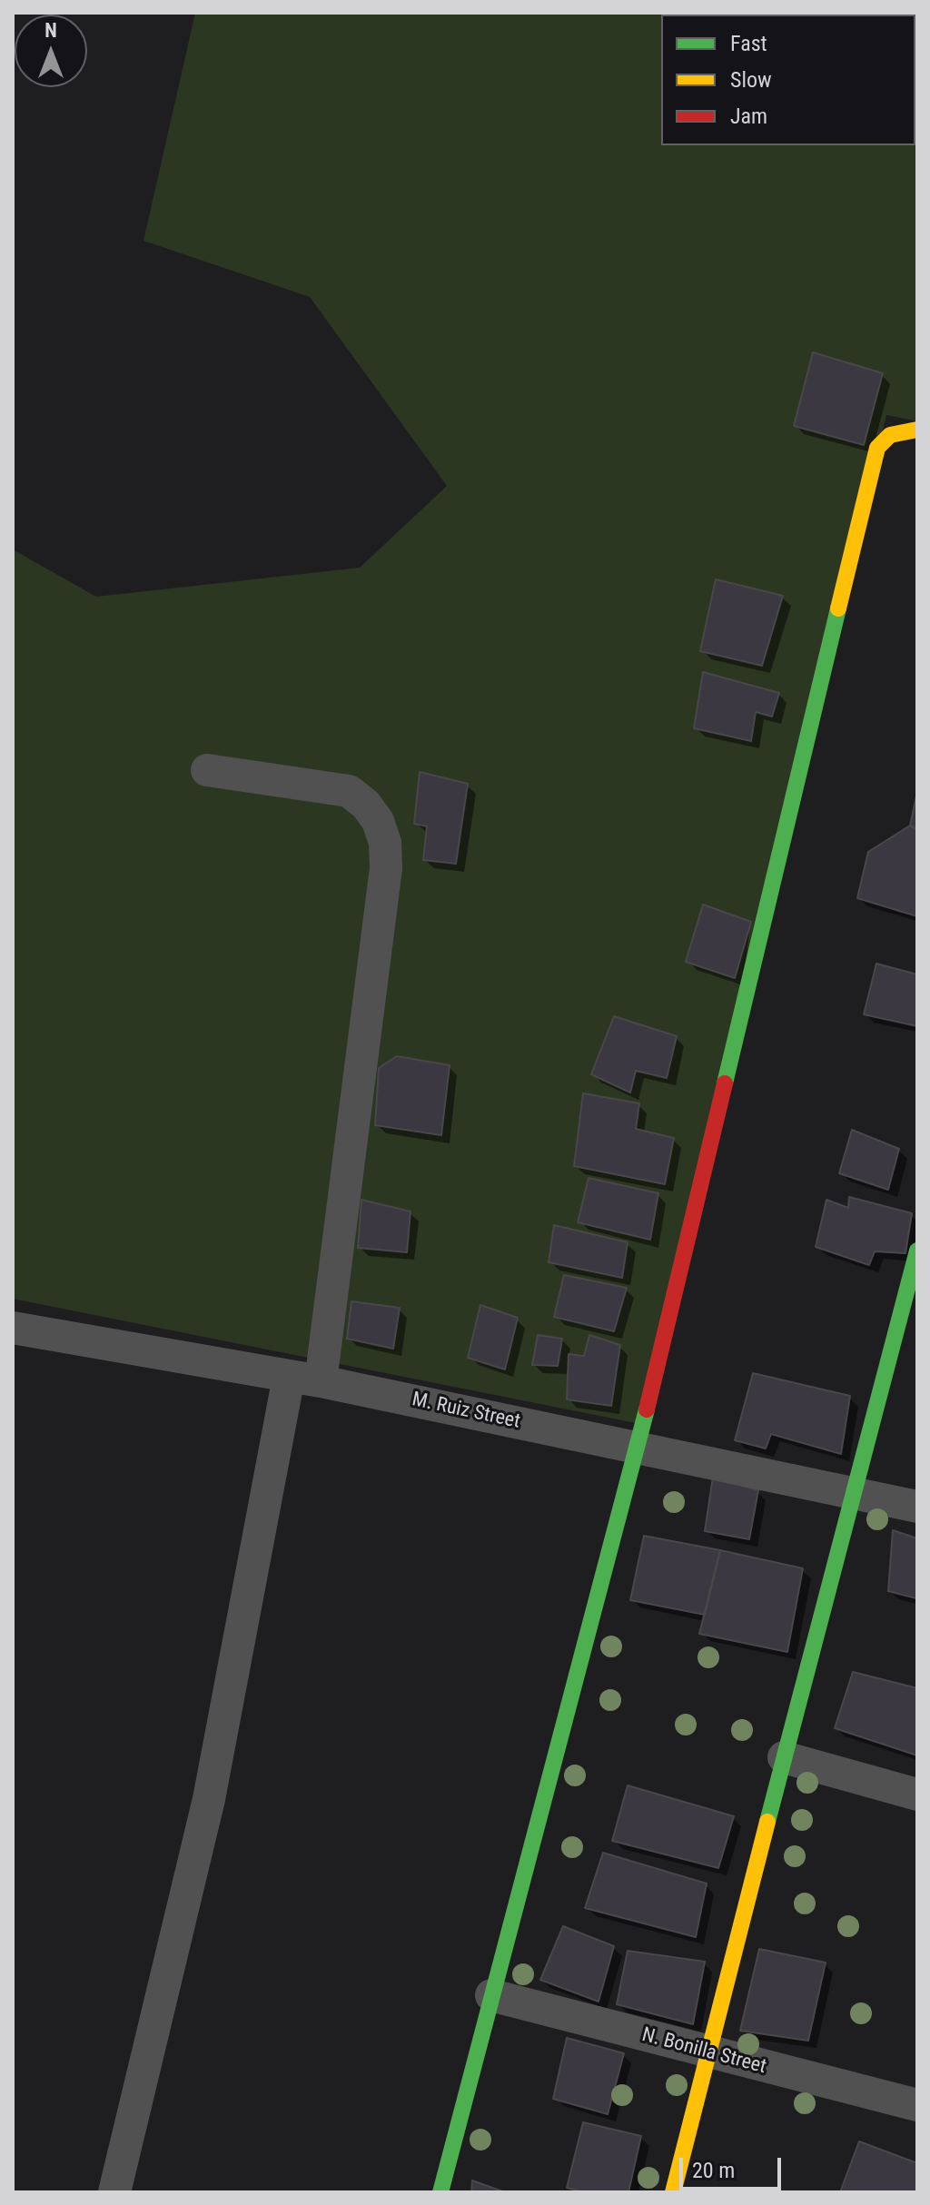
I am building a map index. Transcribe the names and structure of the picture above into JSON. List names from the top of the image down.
{
  "streets": {
    "street": ["M. Ruiz Street", "N. Bonilla Street"]
  },
  "legend": ["Fast", "Slow", "Jam"],
  "scale_bar": "20 m",
  "north": "top"
}
